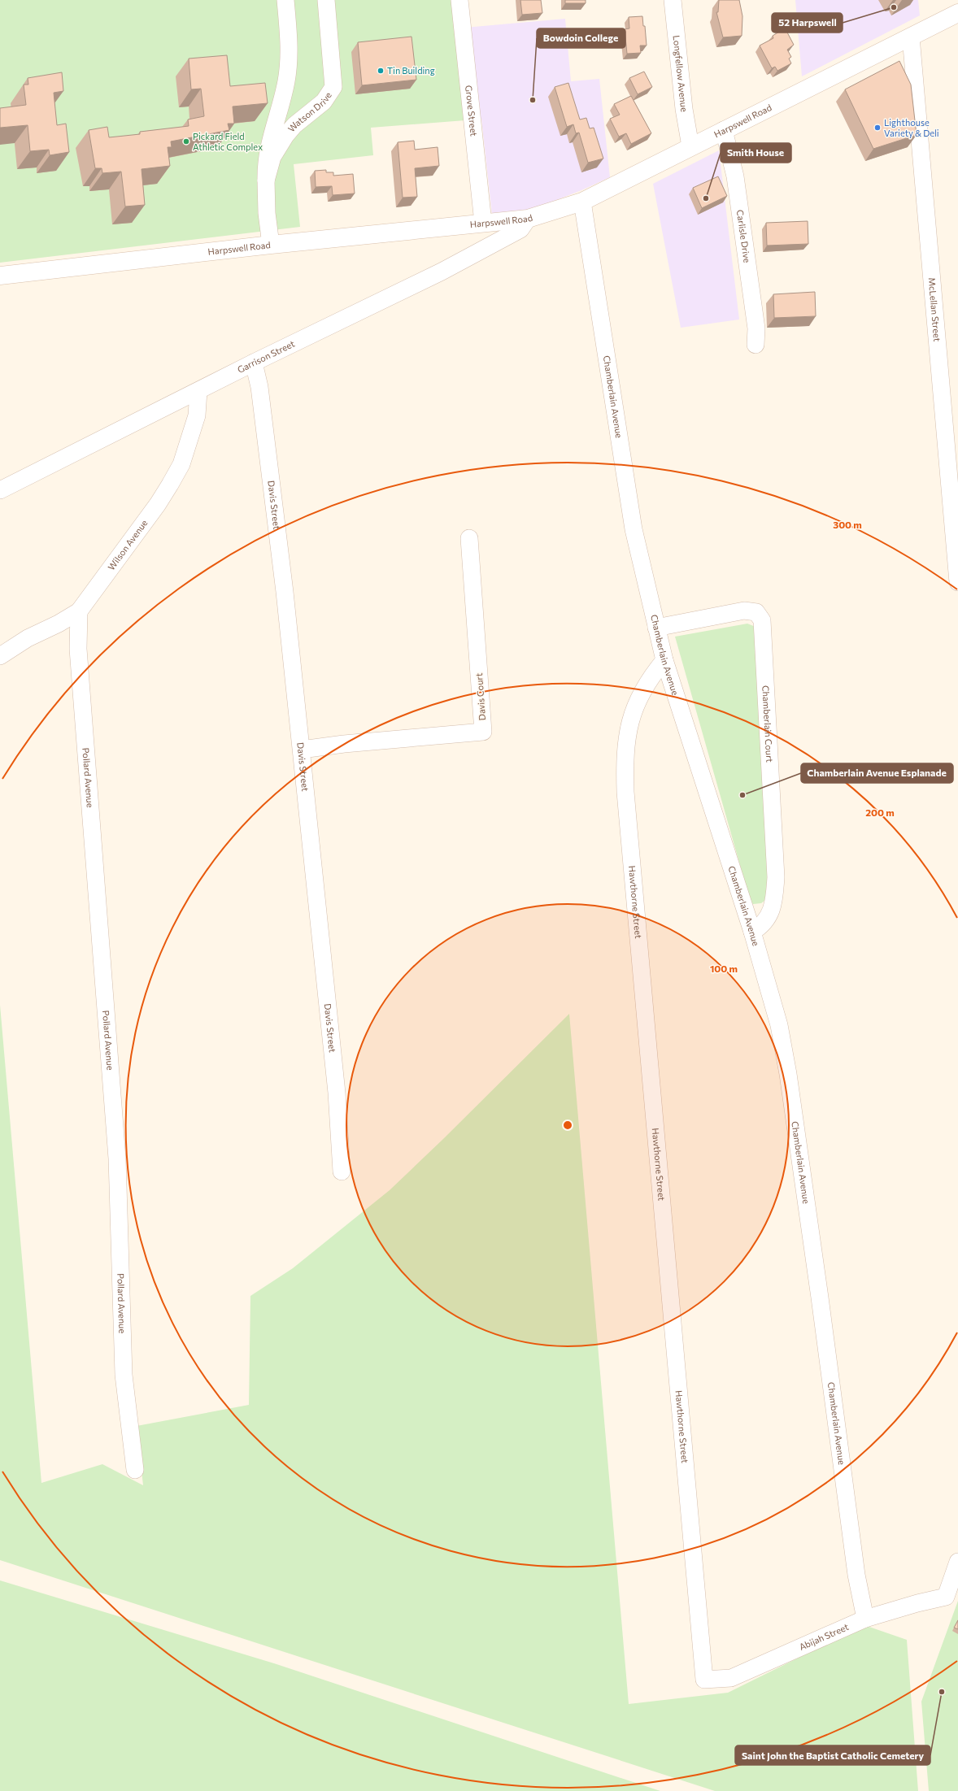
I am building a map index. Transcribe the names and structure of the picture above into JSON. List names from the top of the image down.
{
  "streets": {
    "main road": ["Harpswell Road"],
    "street": [
      "Longfellow Avenue",
      "Grove Street",
      "Watson Drive",
      "Carlisle Drive",
      "McLellan Street",
      "Garrison Street",
      "Chamberlain Avenue",
      "Davis Street",
      "Wilson Avenue",
      "Davis Court",
      "Chamberlain Court",
      "Pollard Avenue",
      "Hawthorne Street",
      "Abijah Street"
    ]
  },
  "crossings": [
    ["Longfellow Avenue", "Harpswell Road"],
    ["Grove Street", "Harpswell Road"],
    ["Watson Drive", "Harpswell Road"],
    ["Harpswell Road", "Carlisle Drive"],
    ["Harpswell Road", "McLellan Street"],
    ["Harpswell Road", "Garrison Street"],
    ["Harpswell Road", "Chamberlain Avenue"],
    ["Garrison Street", "Davis Street"],
    ["Garrison Street", "Wilson Avenue"],
    ["Chamberlain Avenue", "Chamberlain Court"],
    ["Chamberlain Avenue", "Hawthorne Street"],
    ["Chamberlain Avenue", "Abijah Street"],
    ["Davis Street", "Davis Court"],
    ["Wilson Avenue", "Pollard Avenue"],
    ["Hawthorne Street", "Abijah Street"]
  ],
  "places": [
    "52 Harpswell",
    "Tin Building",
    "Bowdoin College",
    "Lighthouse Variety & Deli",
    "Pickard Field Athletic Complex",
    "Smith House",
    "Chamberlain Avenue Esplanade",
    "Saint John the Baptist Catholic Cemetery"
  ],
  "rings": ["300 m", "200 m", "100 m"]
}
